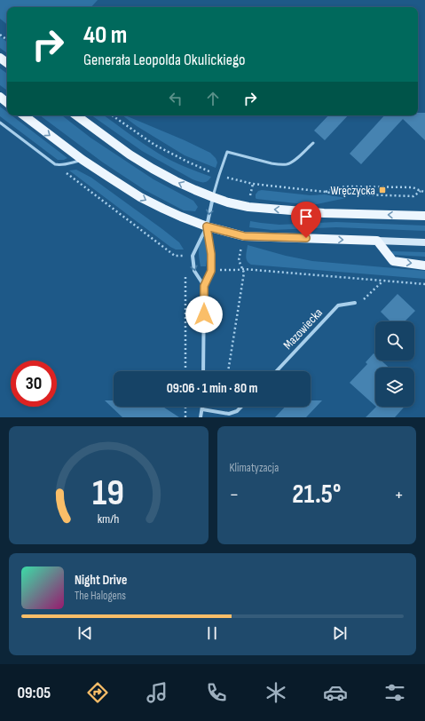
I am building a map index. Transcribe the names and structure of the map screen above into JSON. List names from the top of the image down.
{
  "streets": {
    "street": ["Mazowiecka"]
  },
  "places": {
    "transit": ["Wręczycka"]
  },
  "page": {
    "turn": ["40 m", "Generała Leopolda Okulickiego"],
    "limit": "30",
    "trip": "09:06 · 1 min · 80 m",
    "tile": "Klimatyzacja",
    "heat": ["−", "21.5°", "+"],
    "song": ["Night Drive", "The Halogens"],
    "tabs": "09:05",
    "gauge": ["19", "km/h"]
  }
}
